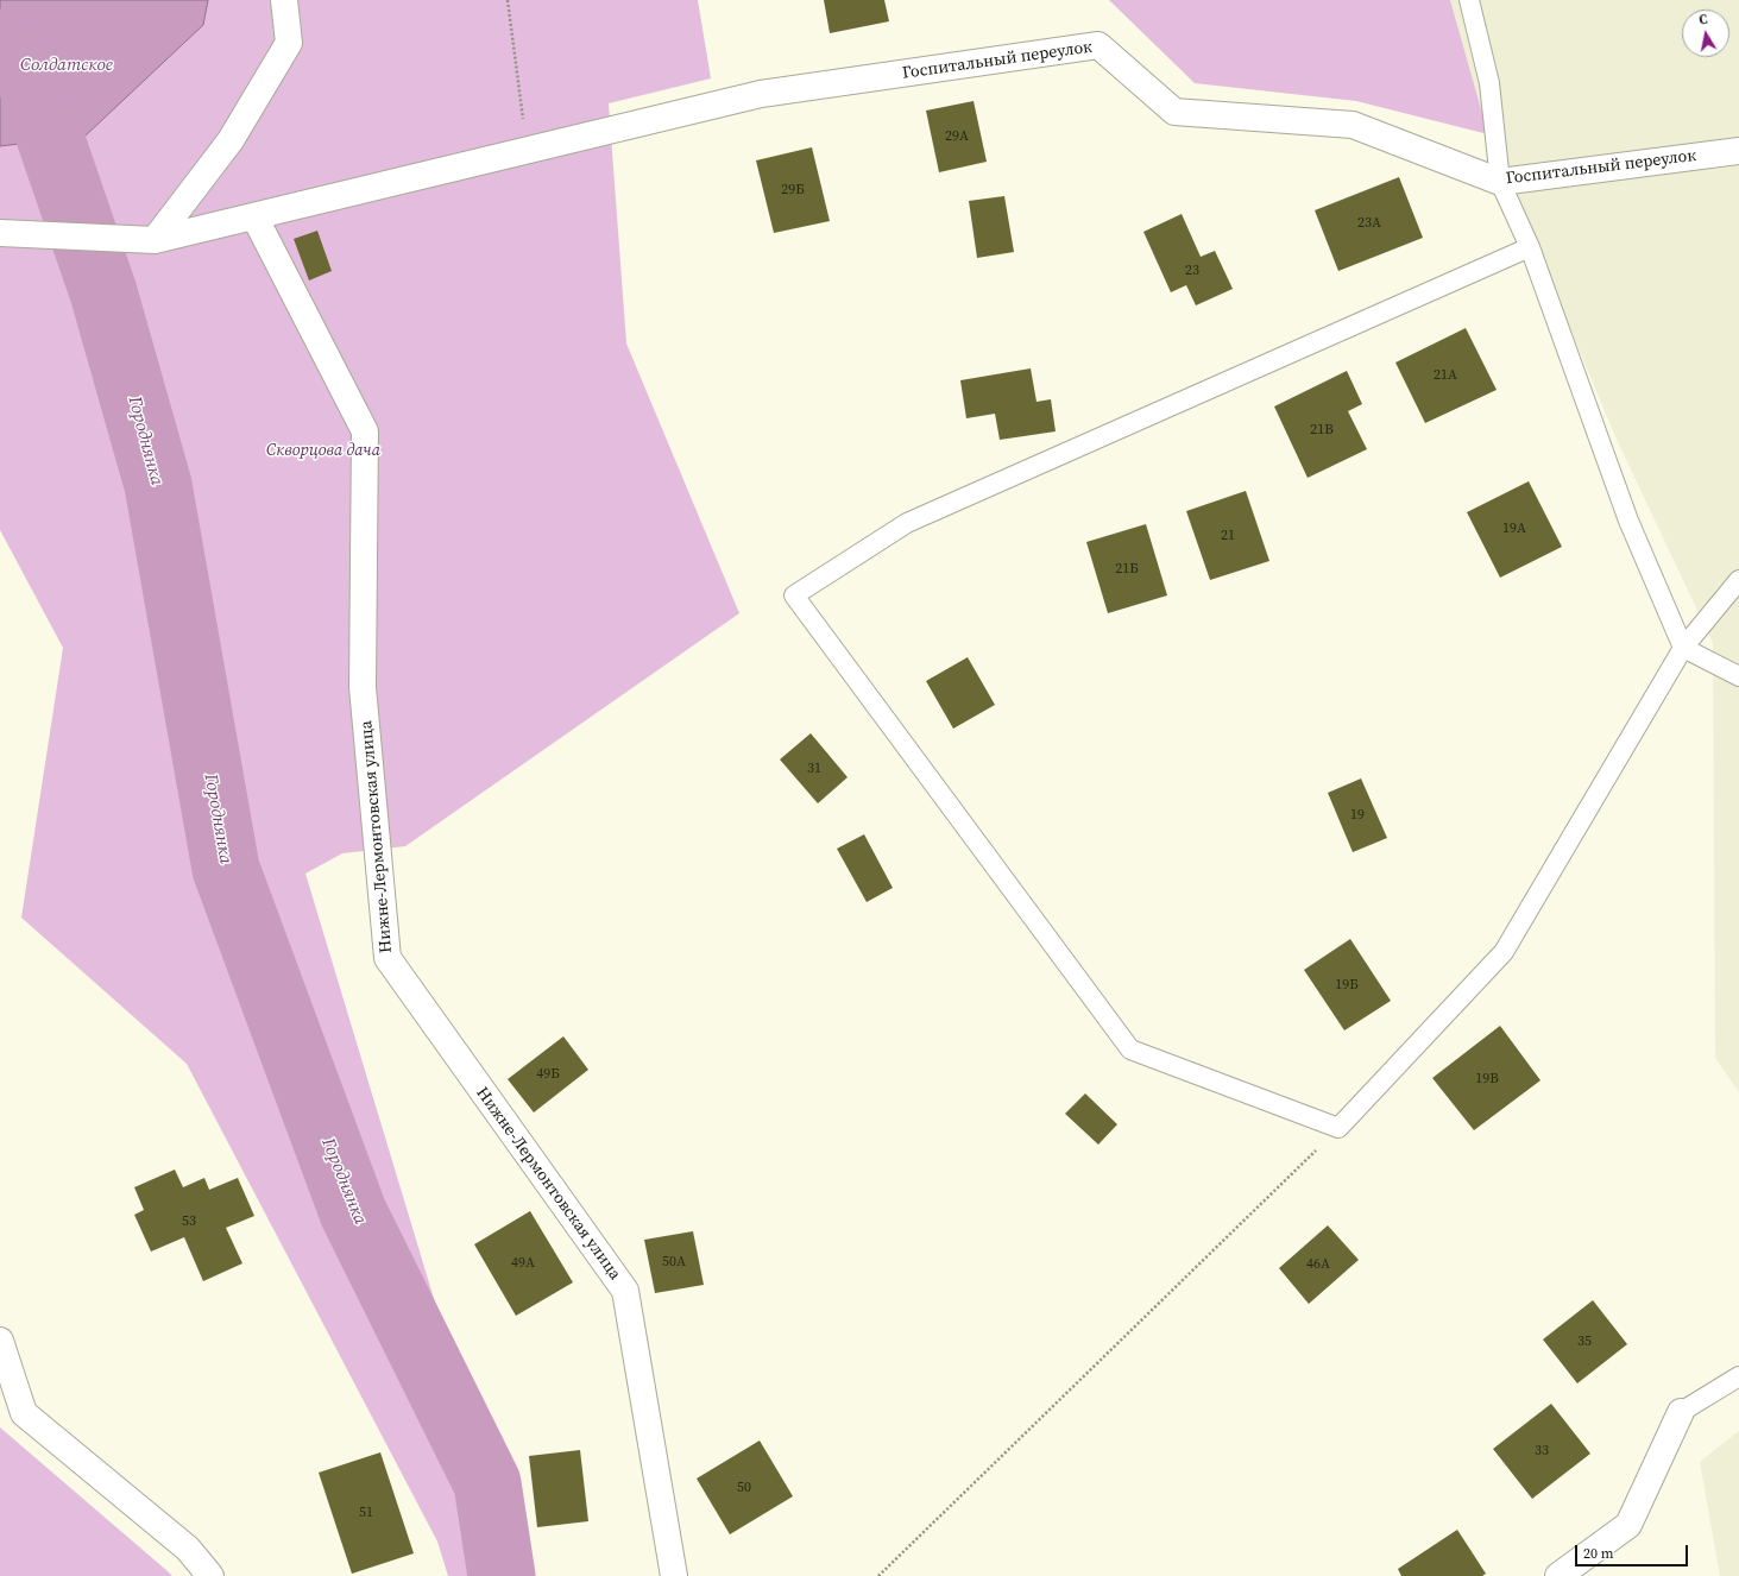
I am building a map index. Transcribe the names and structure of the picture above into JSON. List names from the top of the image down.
{
  "streets": {
    "street": ["Госпитальный переулок", "Нижне-Лермонтовская улица"]
  },
  "crossings": [
    ["Госпитальный переулок", "Нижне-Лермонтовская улица"]
  ],
  "water": ["Солдатское", "Городнянка"],
  "parks": ["Скворцова дача"],
  "house_numbers": [
    "29А",
    "29Б",
    "23А",
    "23",
    "21А",
    "21В",
    "19А",
    "21",
    "21Б",
    "31",
    "19",
    "19Б",
    "49Б",
    "19В",
    "53",
    "50А",
    "49А",
    "46А",
    "35",
    "33",
    "50",
    "51"
  ],
  "scale_bar": "20 m",
  "north": "top"
}
